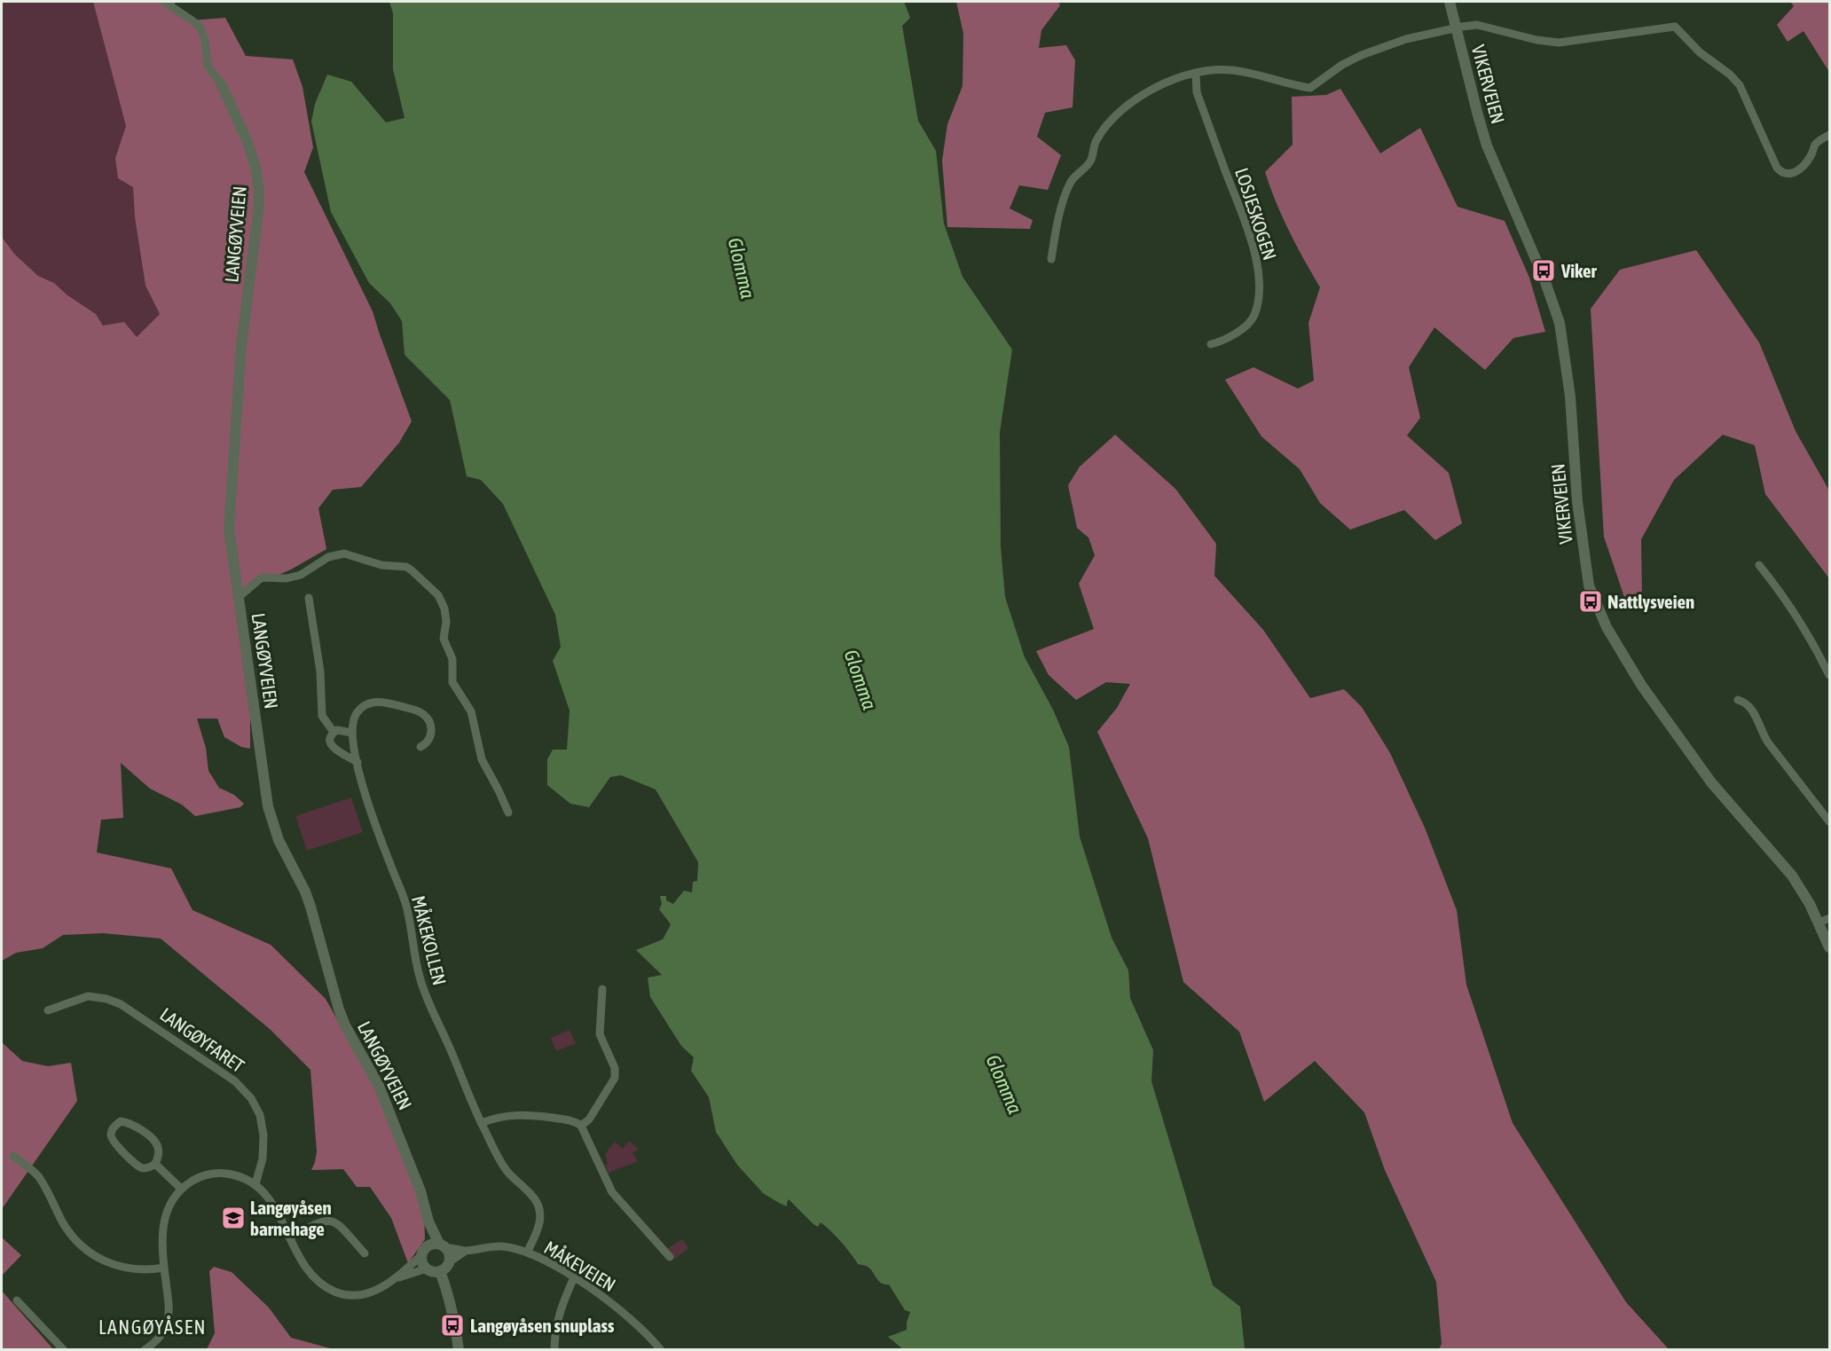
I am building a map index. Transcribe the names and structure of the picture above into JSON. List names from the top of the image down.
{
  "streets": {
    "main road": ["VIKERVEIEN", "LANGØYVEIEN"],
    "street": [
      "LOSJESKOGEN",
      "MÅKEKOLLEN",
      "LANGØYFARET",
      "MÅKEVEIEN"
    ]
  },
  "crossings": [
    ["LANGØYVEIEN", "MÅKEVEIEN"],
    ["MÅKEKOLLEN", "MÅKEVEIEN"]
  ],
  "districts": ["LANGØYÅSEN"],
  "water": ["Glomma"],
  "places": {
    "bus stop": ["Viker", "Nattlysveien", "Langøyåsen snuplass"],
    "school or university": ["Langøyåsen barnehage"]
  }
}
